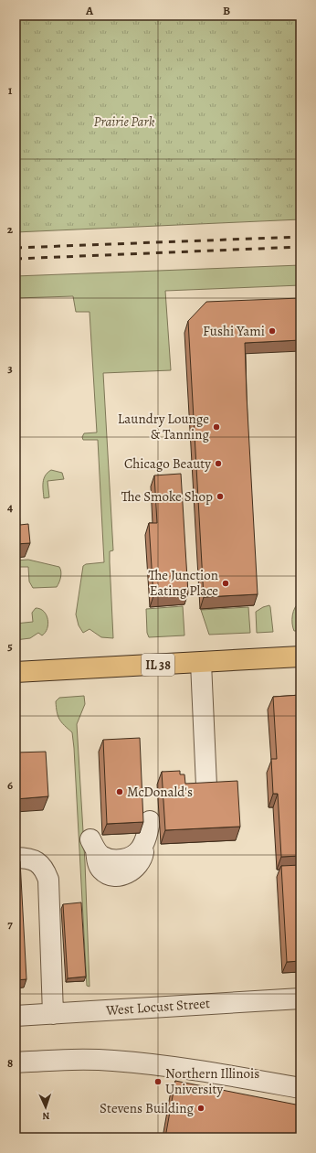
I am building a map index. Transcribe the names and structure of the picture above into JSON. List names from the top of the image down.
{
  "streets": {
    "main road": ["IL 38"],
    "street": ["West Locust Street"]
  },
  "parks": ["Prairie Park"],
  "places": [
    "Fushi Yami",
    "Laundry Lounge & Tanning",
    "Chicago Beauty",
    "The Smoke Shop",
    "The Junction Eating Place",
    "McDonald's",
    "Northern Illinois University",
    "Stevens Building"
  ],
  "north": "bottom",
  "grid": {
    "columns": ["A", "B"],
    "rows": [
      "1",
      "2",
      "3",
      "4",
      "5",
      "6",
      "7",
      "8"
    ]
  }
}
